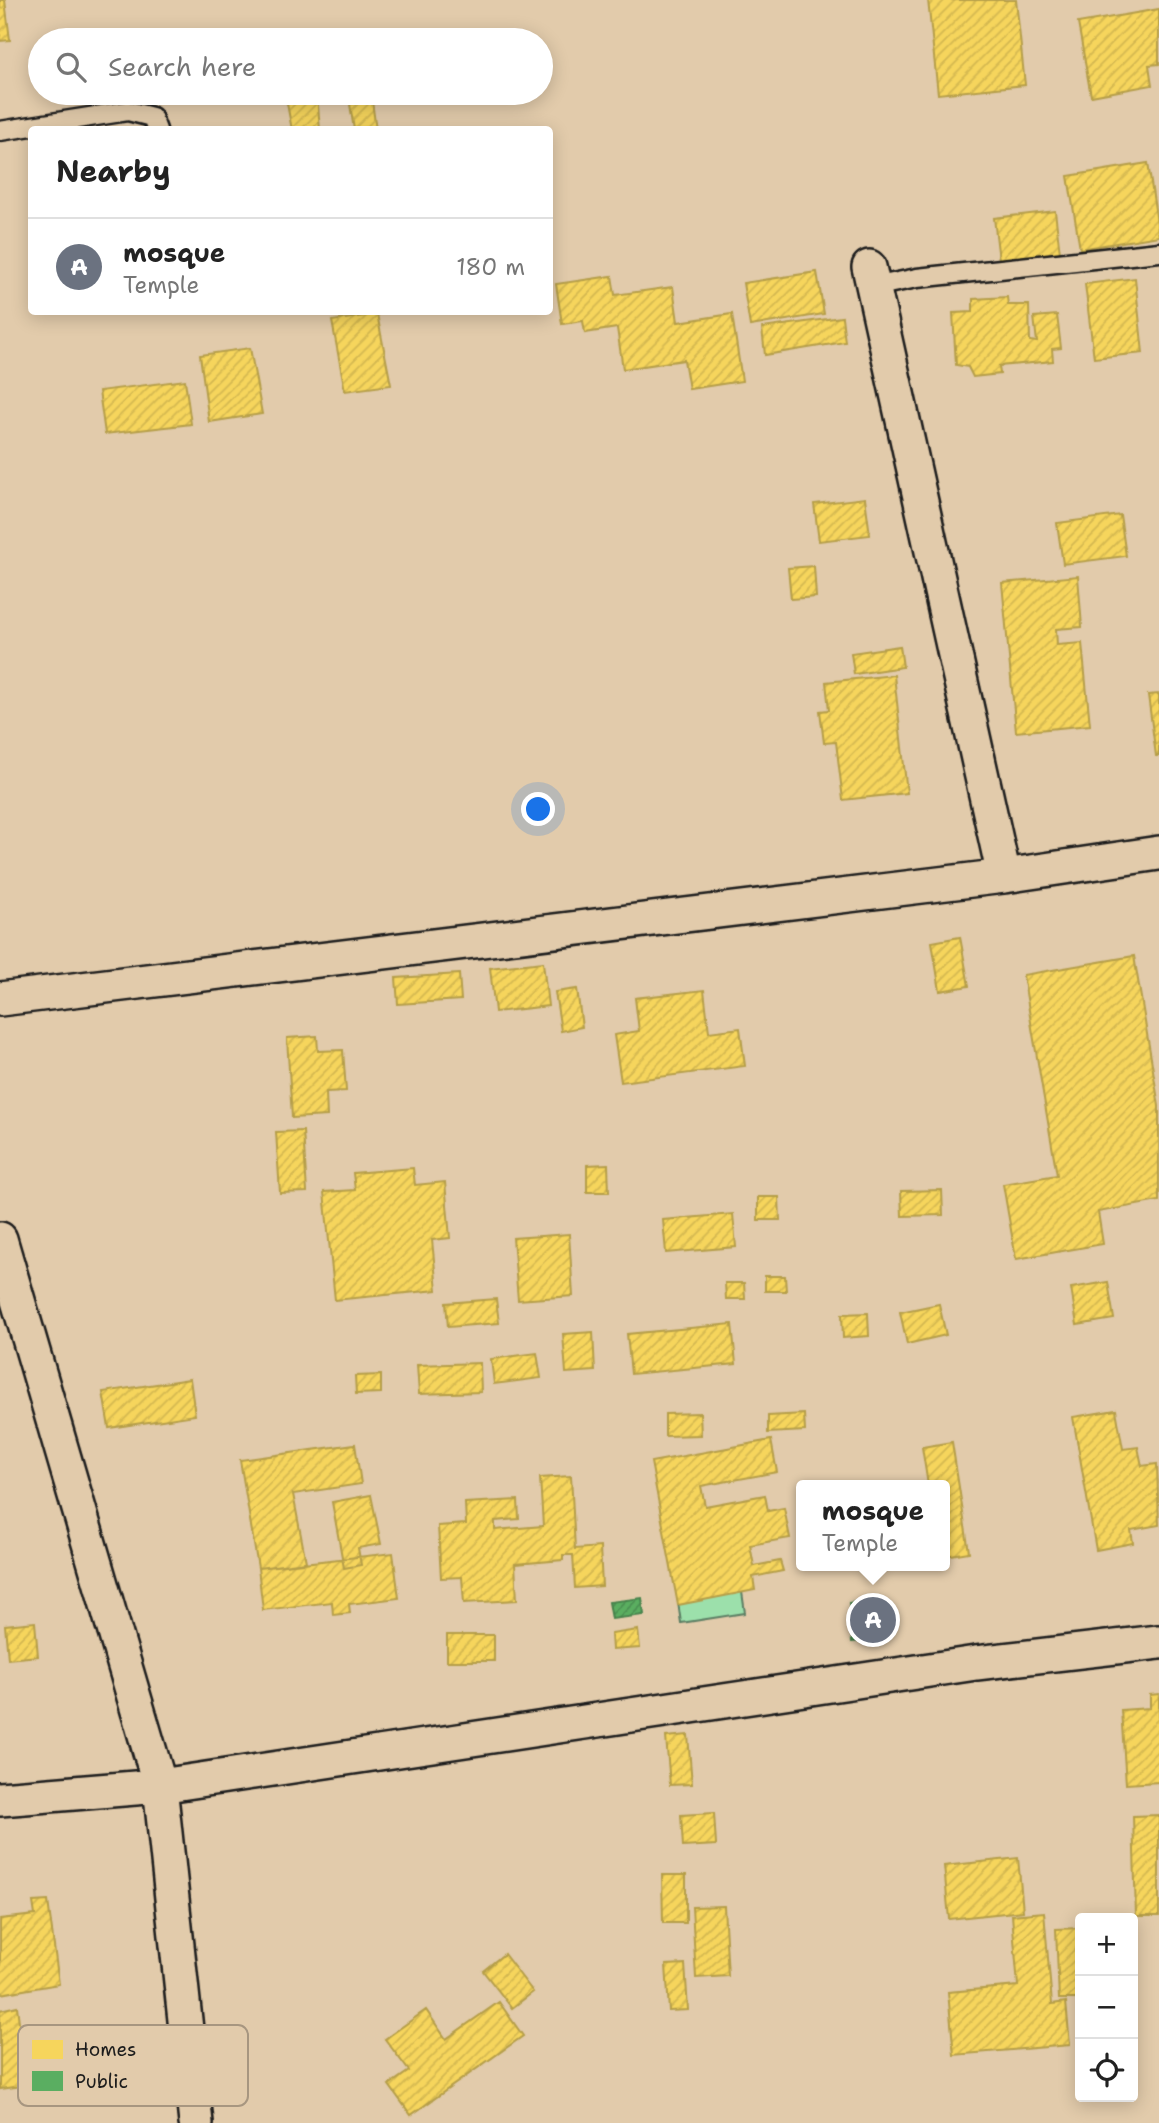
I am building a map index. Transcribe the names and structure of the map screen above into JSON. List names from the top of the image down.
{
  "legend": ["Homes", "Public"],
  "page": {
    "search": "Search here",
    "heading": "Nearby",
    "list": [
      {
        "mark": "A",
        "name": "mosque",
        "note": "Temple",
        "value": "180 m"
      }
    ],
    "popup": ["mosque", "Temple"],
    "pins": "A",
    "map_buttons": ["+", "−"]
  }
}
